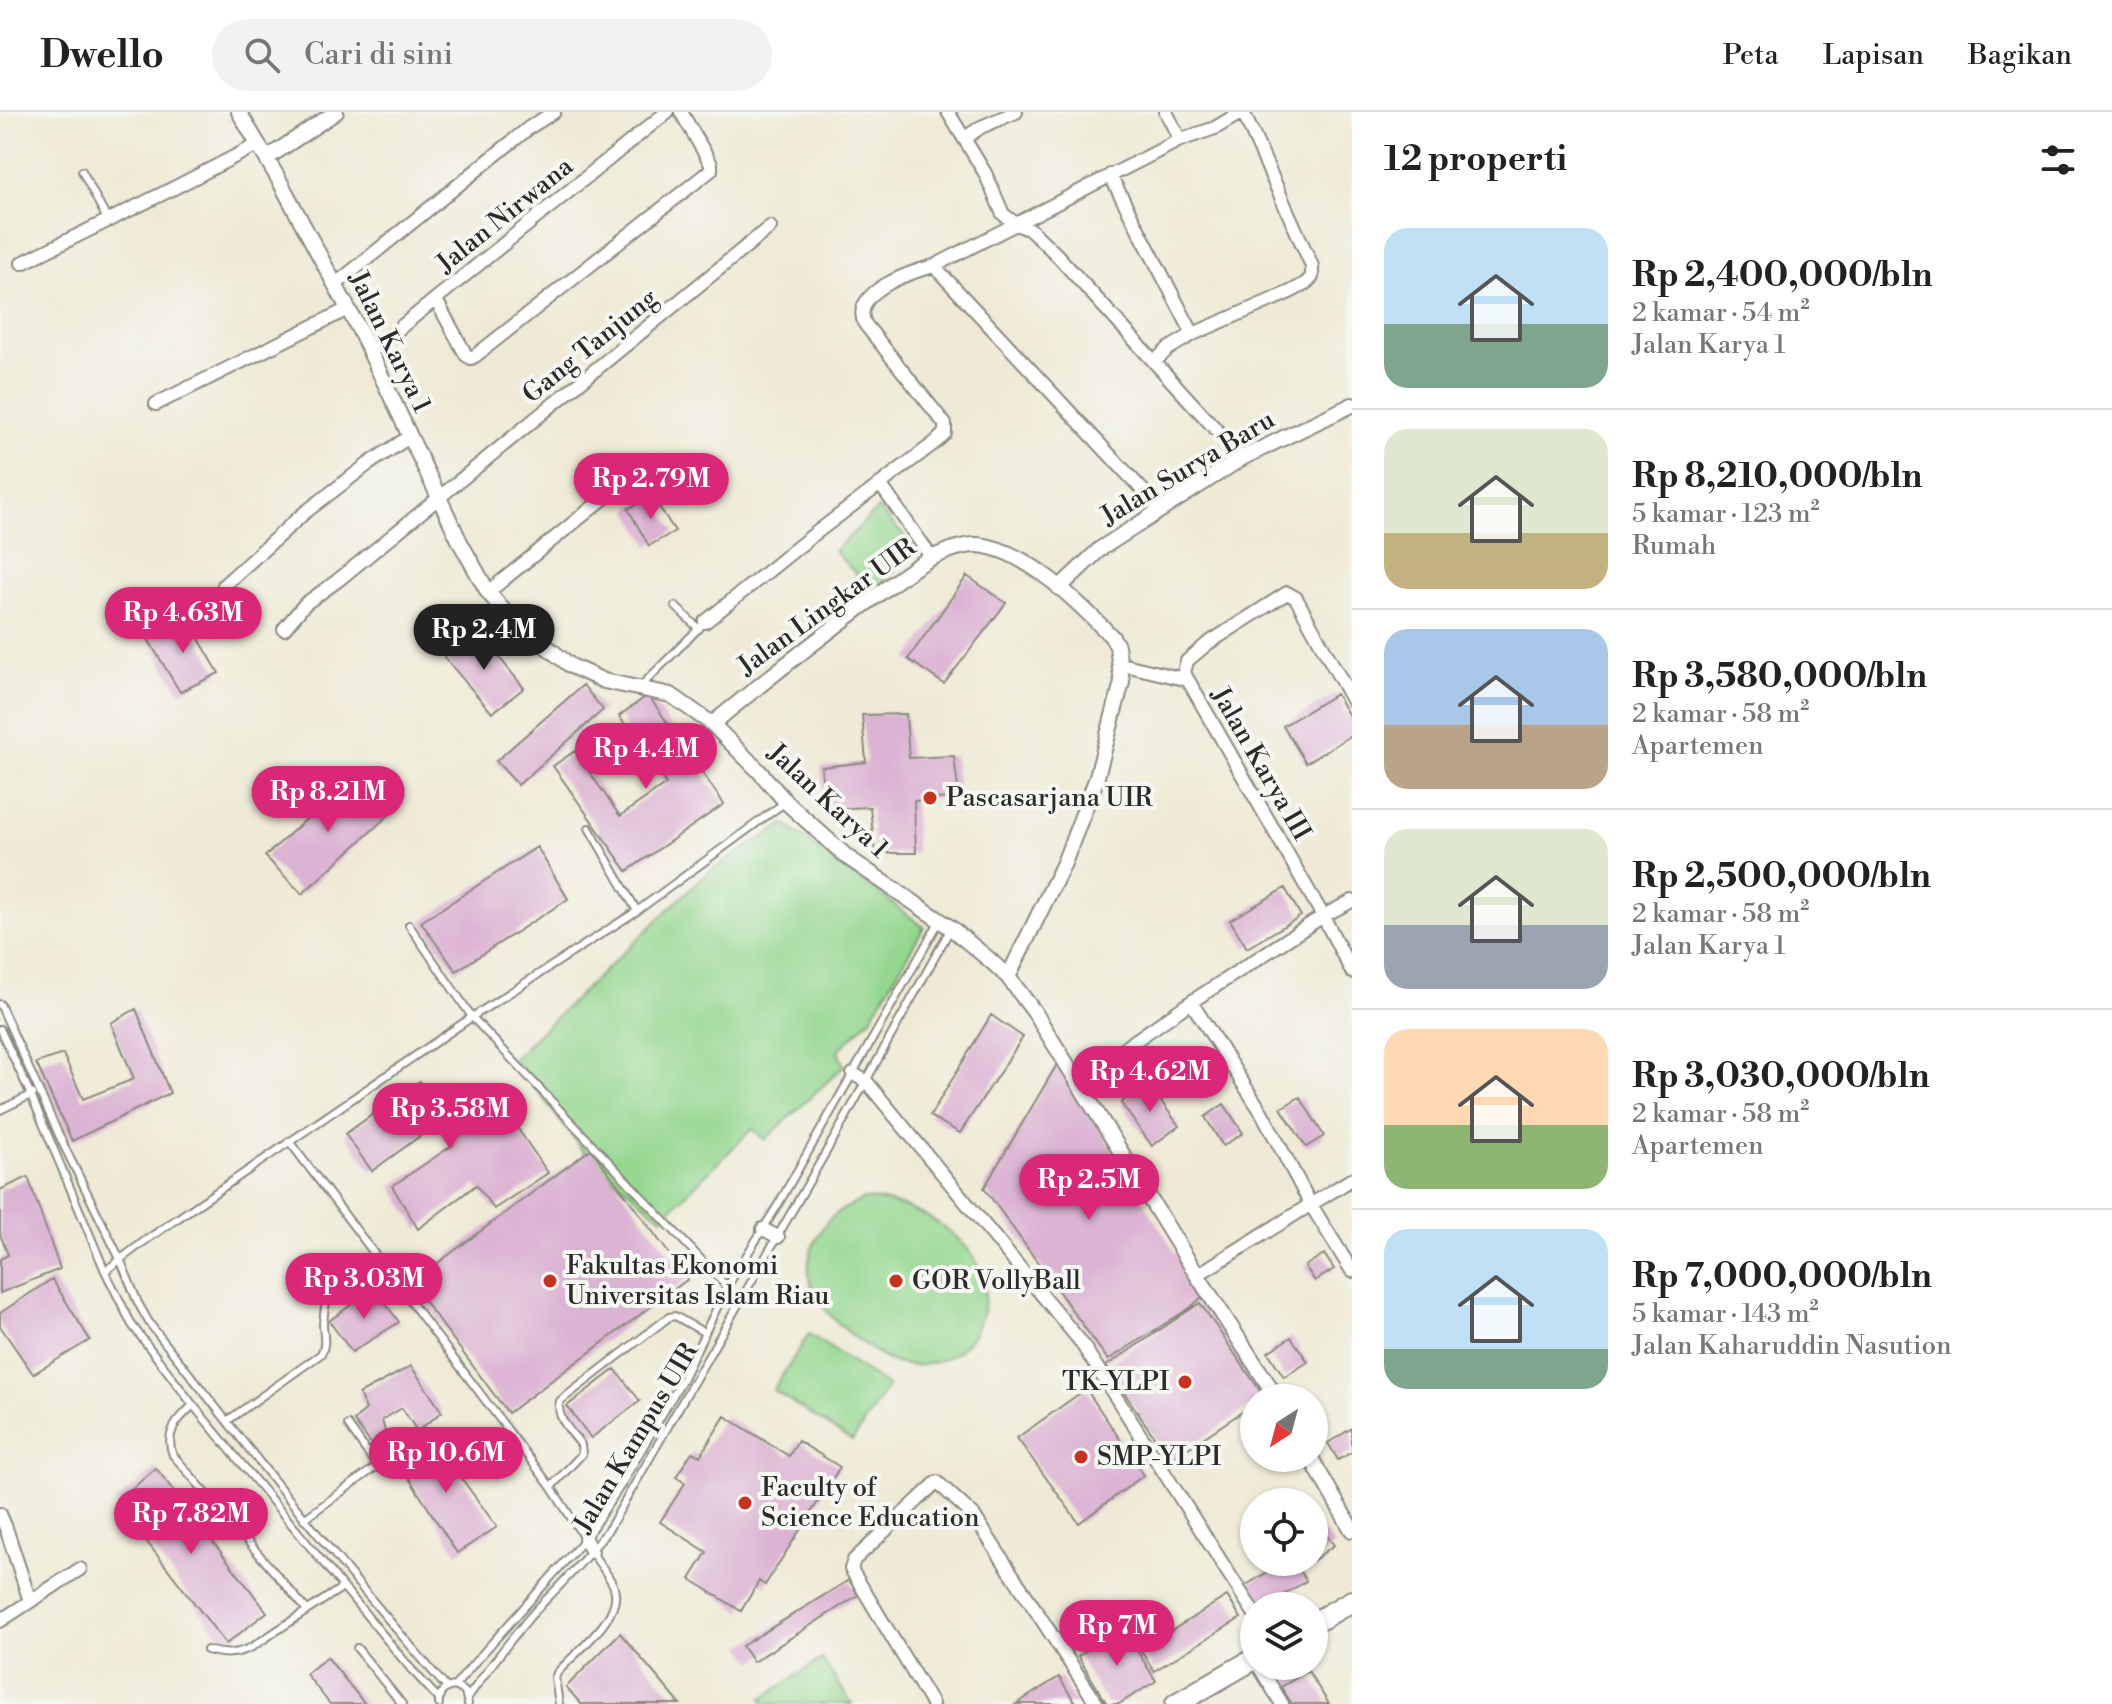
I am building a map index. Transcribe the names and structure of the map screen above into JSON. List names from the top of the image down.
{
  "streets": {
    "street": [
      "Jalan Nirwana",
      "Jalan Karya 1",
      "Gang Tanjung",
      "Jalan Surya Baru",
      "Jalan Lingkar UIR",
      "Jalan Karya III"
    ],
    "lane": ["Jalan Kampus UIR"]
  },
  "crossings": [
    ["Jalan Nirwana", "Jalan Karya 1"],
    ["Jalan Karya 1", "Gang Tanjung"],
    ["Jalan Karya 1", "Jalan Lingkar UIR"],
    ["Jalan Karya 1", "Jalan Kampus UIR"],
    ["Jalan Surya Baru", "Jalan Lingkar UIR"],
    ["Jalan Lingkar UIR", "Jalan Karya III"]
  ],
  "places": [
    "Pascasarjana UIR",
    "Fakultas Ekonomi Universitas Islam Riau",
    "GOR VollyBall",
    "TK-YLPI",
    "SMP-YLPI",
    "Faculty of Science Education"
  ],
  "north": "bottom left",
  "page": {
    "header": "Dwello",
    "search": "Cari di sini",
    "nav": ["Peta", "Lapisan", "Bagikan"],
    "heading": "12 properti",
    "list": [
      {
        "name": "Rp 2,400,000/bln",
        "note": "2 kamar · 54 m² · Jalan Karya 1"
      },
      {
        "name": "Rp 8,210,000/bln",
        "note": "5 kamar · 123 m² · Rumah"
      },
      {
        "name": "Rp 3,580,000/bln",
        "note": "2 kamar · 58 m² · Apartemen"
      },
      {
        "name": "Rp 2,500,000/bln",
        "note": "2 kamar · 58 m² · Jalan Karya 1"
      },
      {
        "name": "Rp 3,030,000/bln",
        "note": "2 kamar · 58 m² · Apartemen"
      },
      {
        "name": "Rp 7,000,000/bln",
        "note": "5 kamar · 143 m² · Jalan Kaharuddin Nasution"
      }
    ],
    "price": [
      "Rp 2.79M",
      "Rp 4.63M",
      "Rp 2.4M",
      "Rp 4.4M",
      "Rp 8.21M",
      "Rp 4.62M",
      "Rp 3.58M",
      "Rp 2.5M",
      "Rp 3.03M",
      "Rp 10.6M",
      "Rp 7.82M",
      "Rp 7M"
    ]
  }
}
